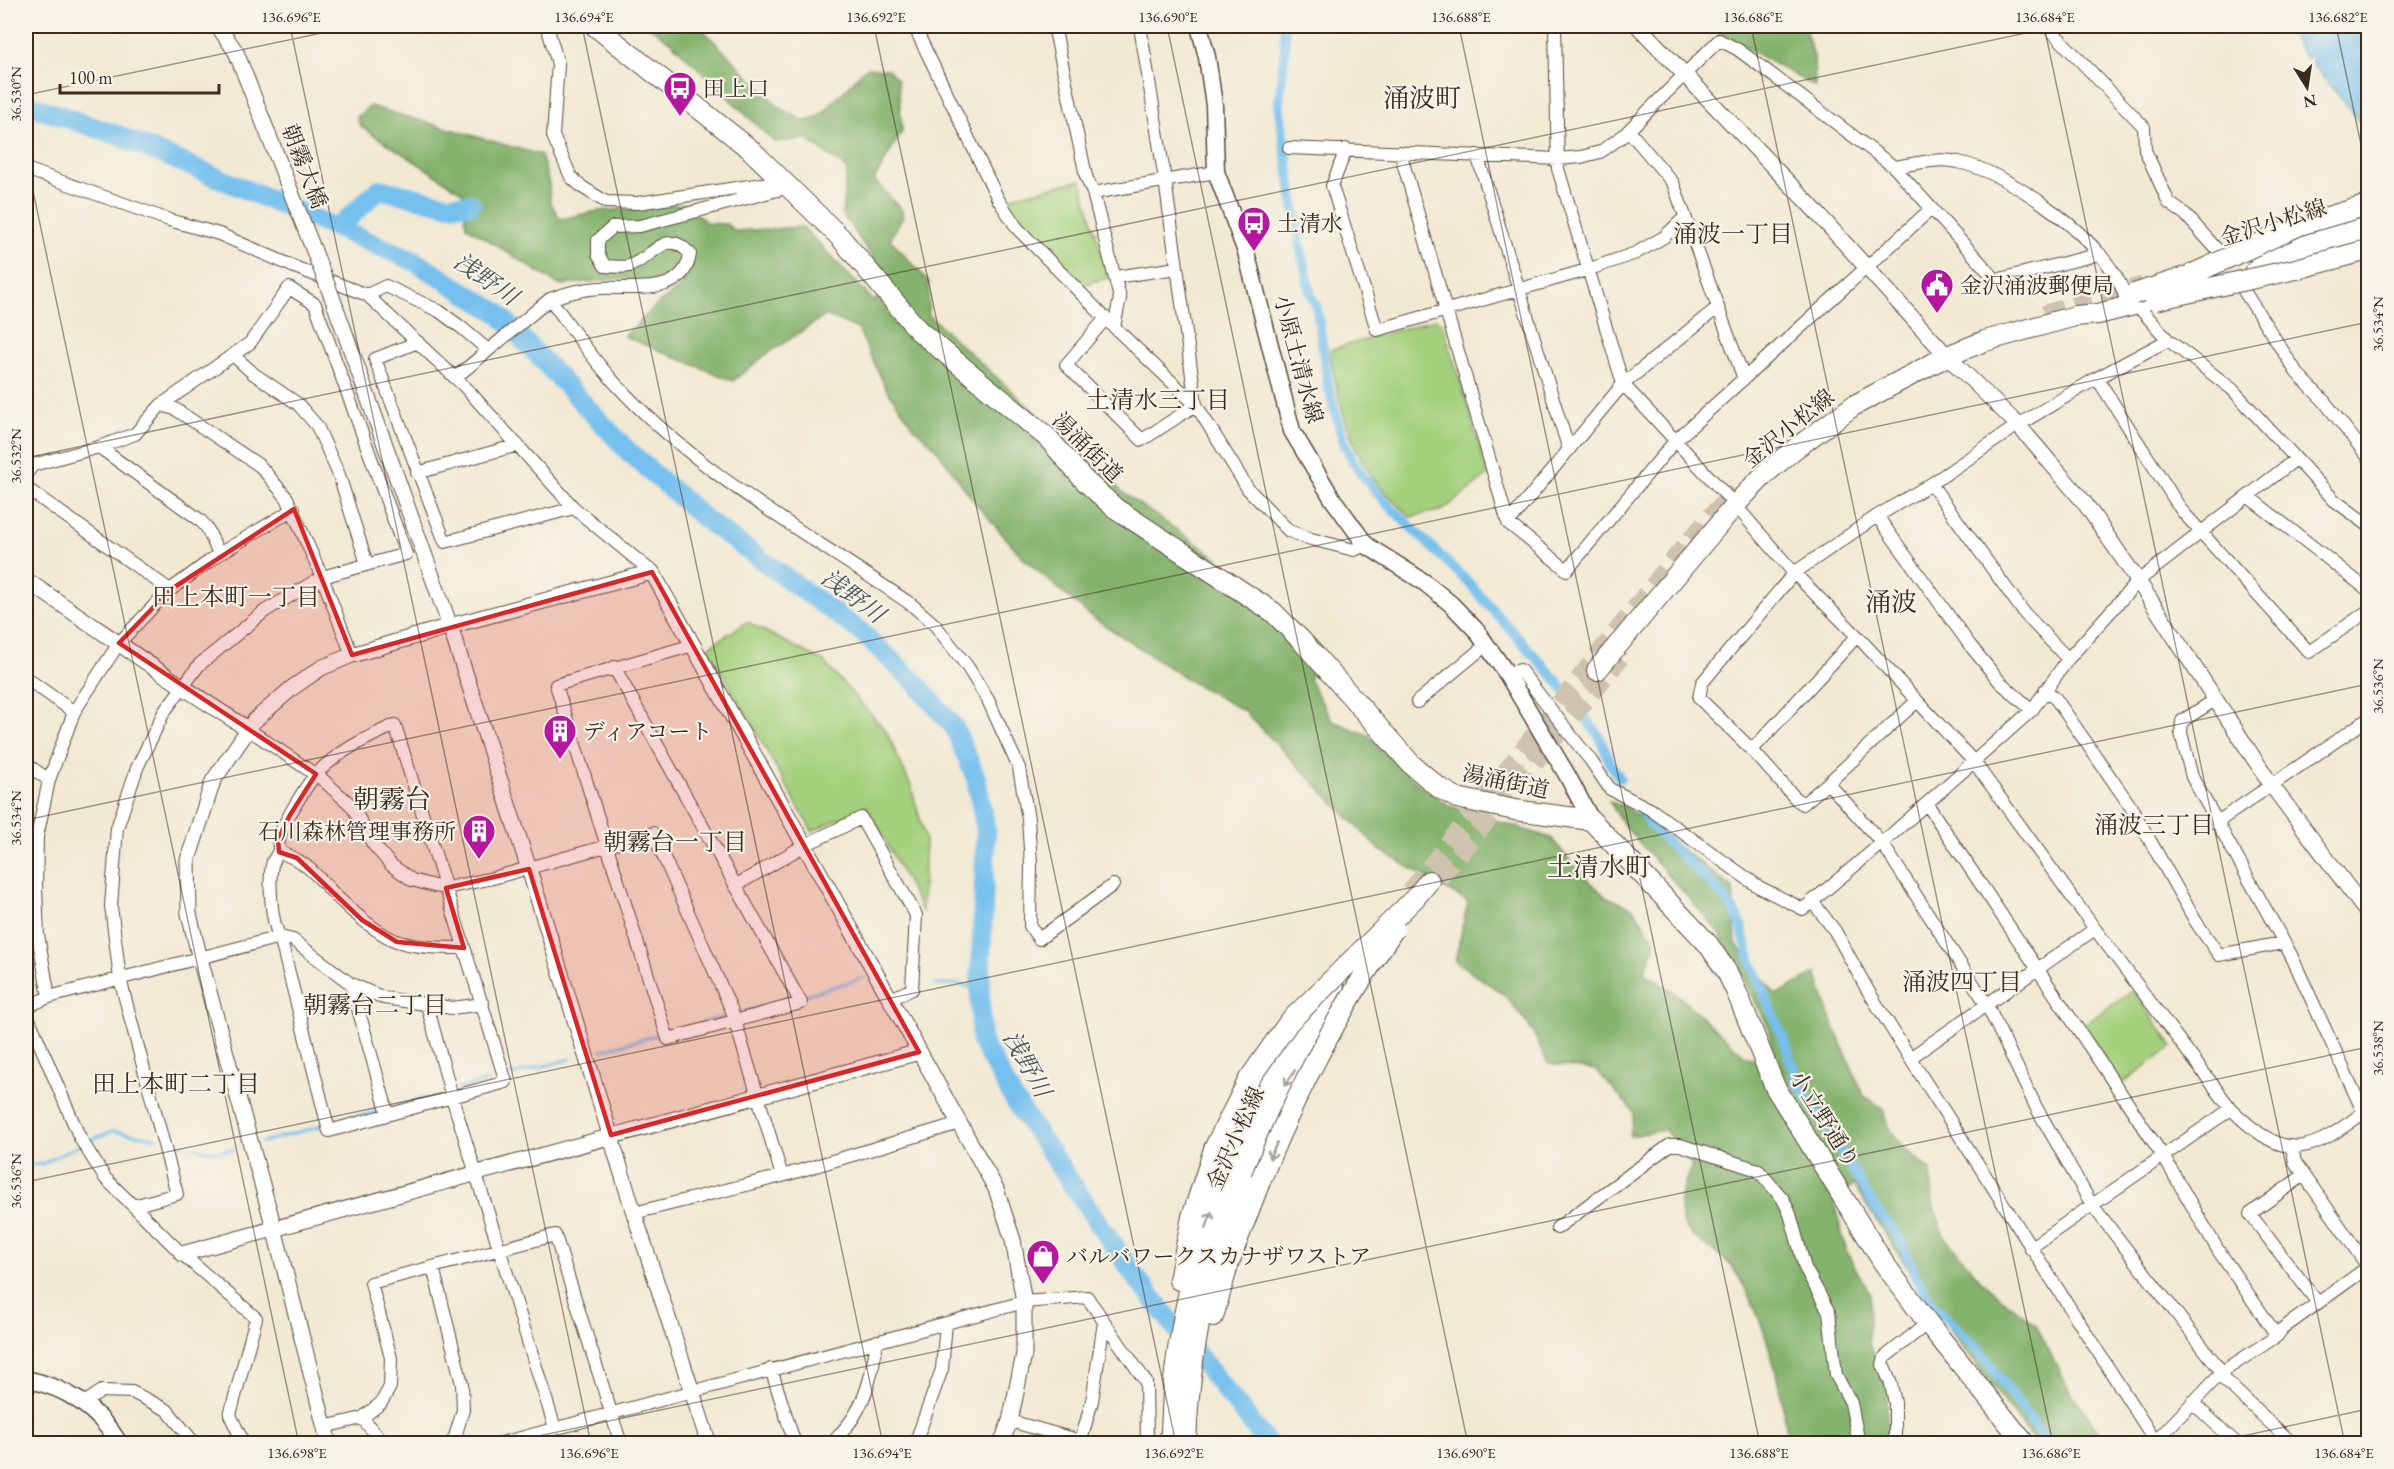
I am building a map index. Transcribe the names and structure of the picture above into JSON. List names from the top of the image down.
{
  "streets": {
    "main road": [
      "金沢小松線",
      "小原土清水線",
      "湯涌街道",
      "小立野通り"
    ],
    "street": ["朝霧大橋"]
  },
  "crossings": [
    ["小原土清水線", "湯涌街道"],
    ["小原土清水線", "小立野通り"],
    ["湯涌街道", "小立野通り"]
  ],
  "districts": [
    "涌波町",
    "涌波一丁目",
    "土清水三丁目",
    "田上本町一丁目",
    "涌波",
    "朝霧台",
    "涌波三丁目",
    "朝霧台一丁目",
    "土清水町",
    "涌波四丁目",
    "朝霧台二丁目",
    "田上本町二丁目"
  ],
  "water": ["浅野川"],
  "places": {
    "bus stop": ["田上口", "土清水"],
    "public building": ["金沢涌波郵便局"],
    "building": ["ディアコート", "石川森林管理事務所"],
    "shop": ["バルバワークスカナザワストア"]
  },
  "scale_bar": "100 m",
  "north": "bottom",
  "coordinates": [
    "136.696°E",
    "136.694°E",
    "136.692°E",
    "136.690°E",
    "136.688°E",
    "136.686°E",
    "136.684°E",
    "136.682°E",
    "36.530°N",
    "36.534°N",
    "36.532°N",
    "36.536°N",
    "36.538°N",
    "136.698°E"
  ]
}
